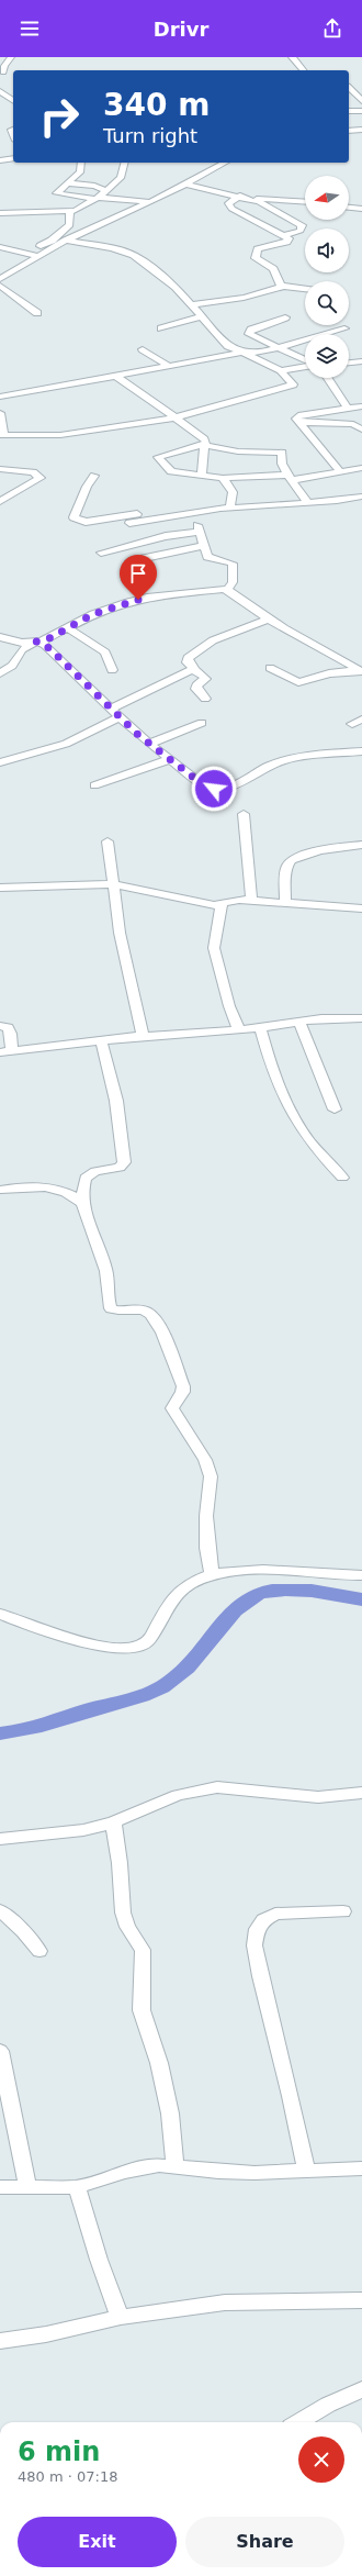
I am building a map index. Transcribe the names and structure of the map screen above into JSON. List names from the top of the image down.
{
  "north": "left",
  "page": {
    "header": "Drivr",
    "turn": ["340 m", "Turn right"],
    "heading": ["6 min", "480 m · 07:18"],
    "buttons": ["Exit", "Share"]
  }
}
